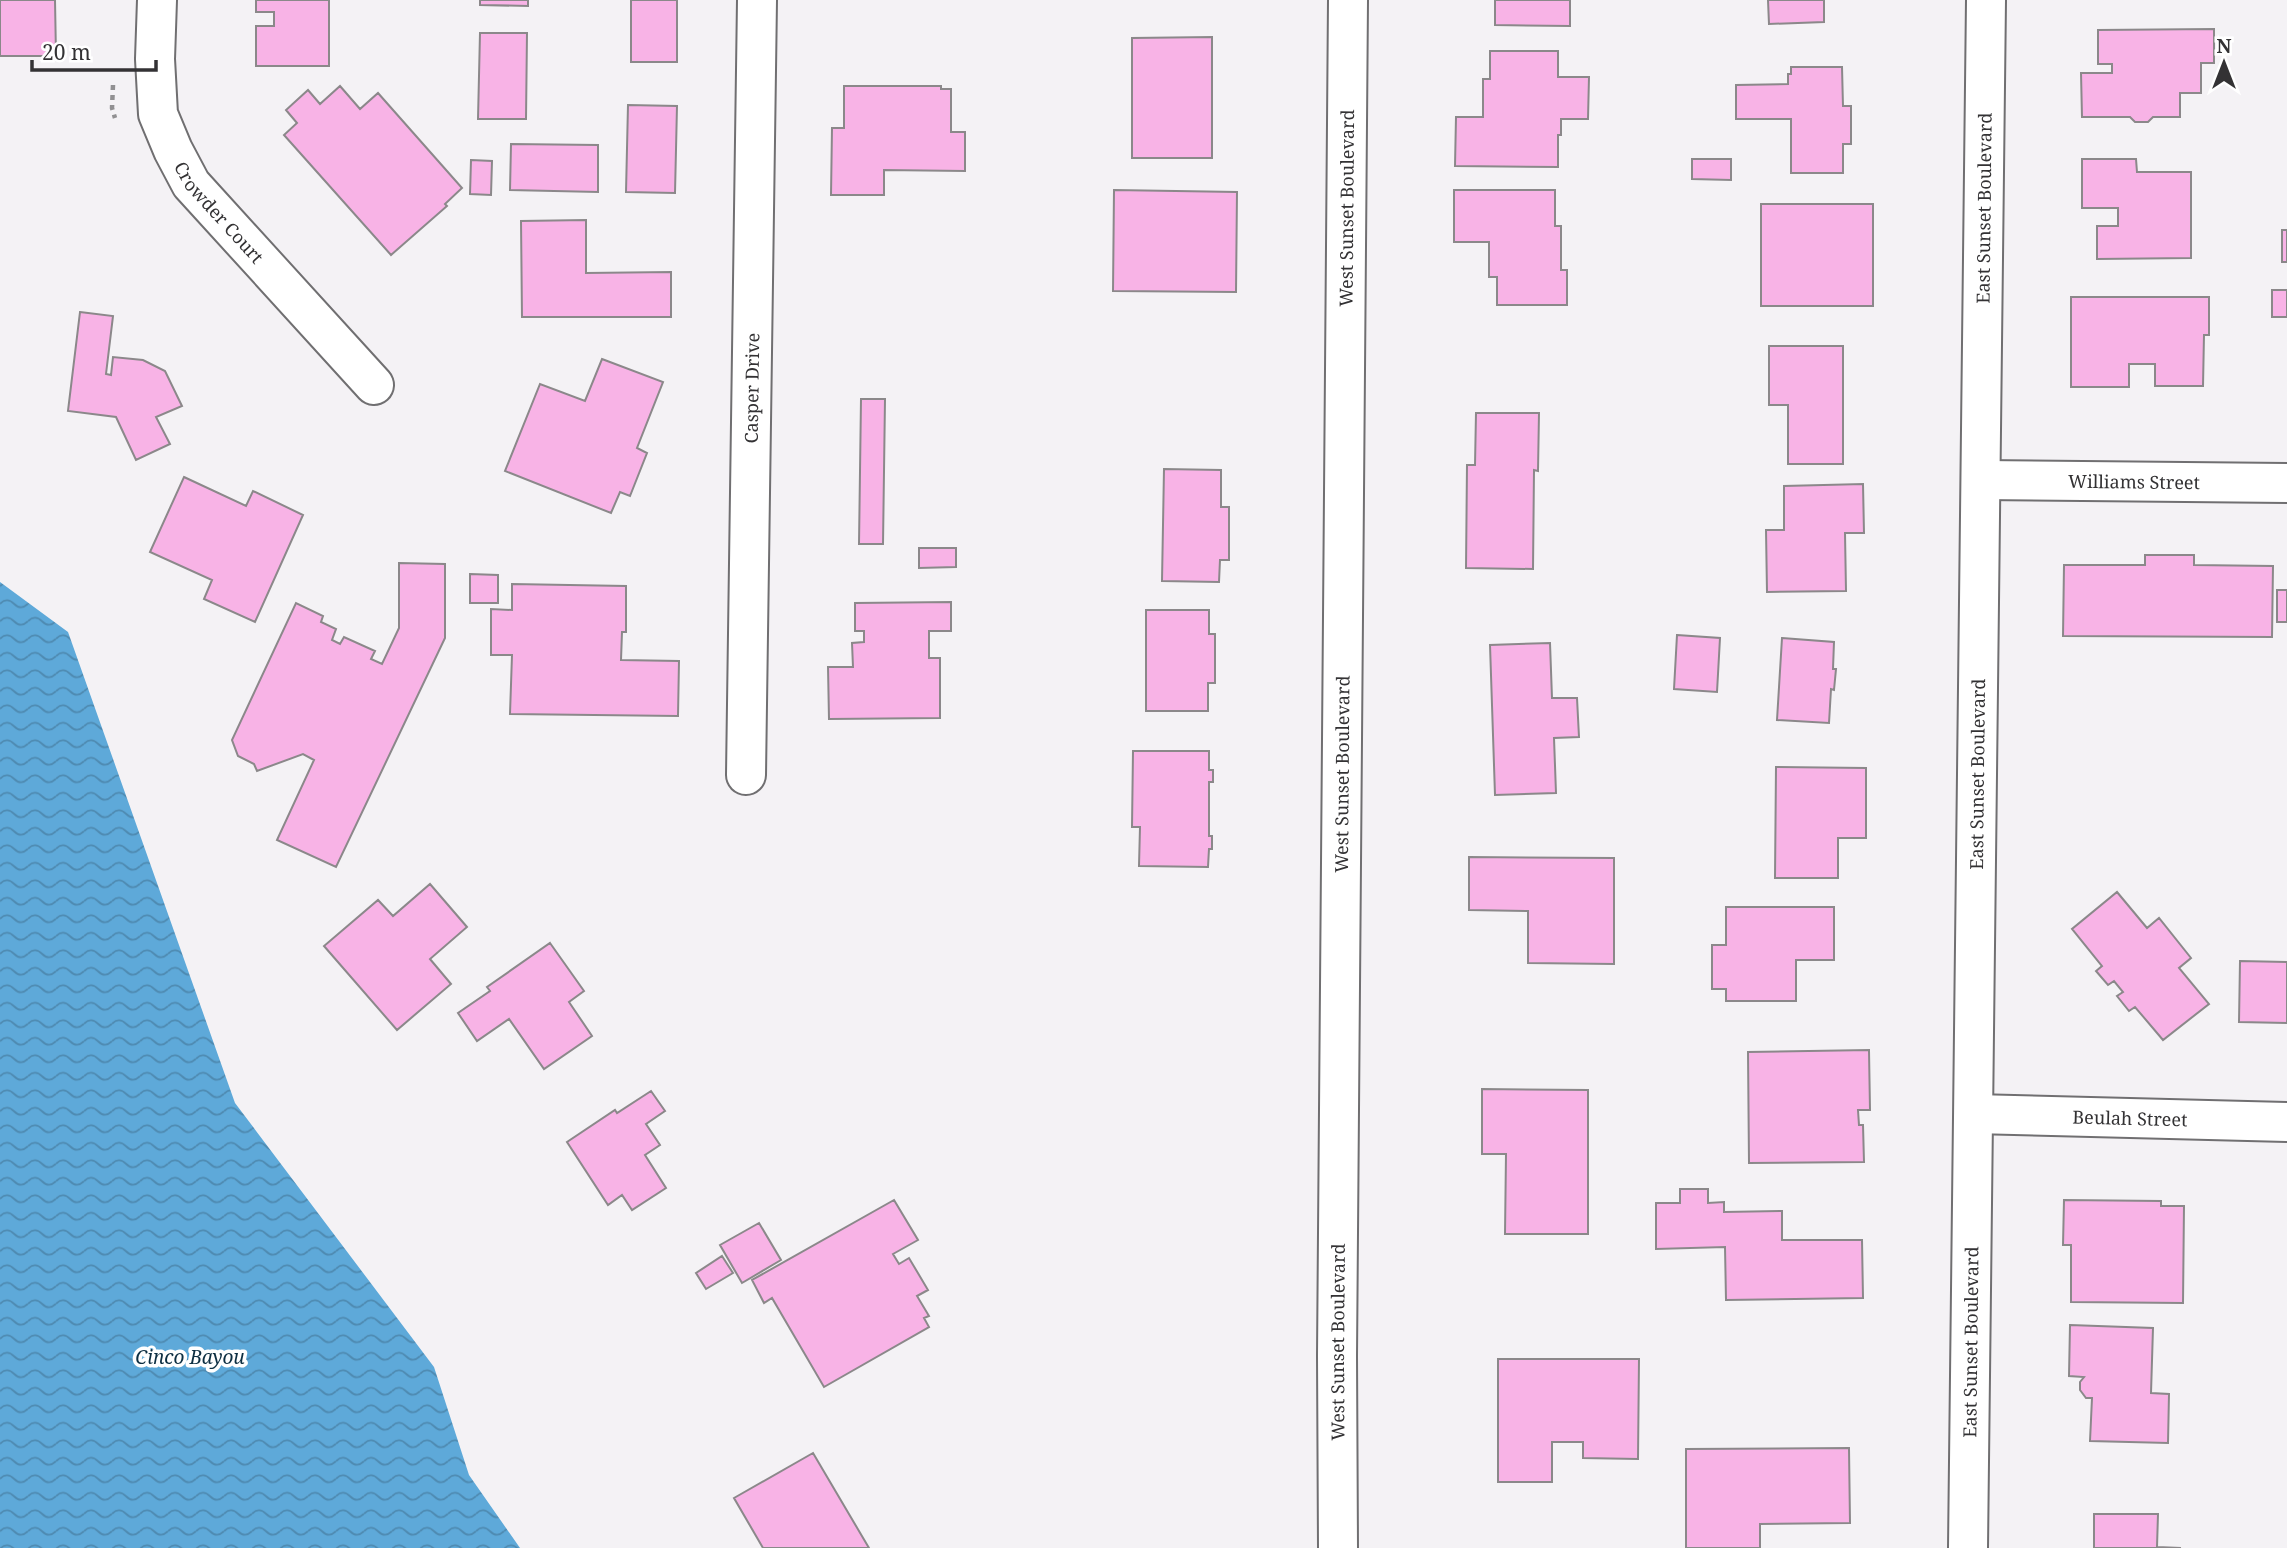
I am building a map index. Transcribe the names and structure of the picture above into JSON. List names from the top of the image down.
{
  "streets": {
    "street": [
      "West Sunset Boulevard",
      "East Sunset Boulevard",
      "Crowder Court",
      "Casper Drive",
      "Williams Street",
      "Beulah Street"
    ]
  },
  "crossings": [
    ["East Sunset Boulevard", "Williams Street"],
    ["East Sunset Boulevard", "Beulah Street"]
  ],
  "water": ["Cinco Bayou"],
  "scale_bar": "20 m",
  "north": "top"
}
